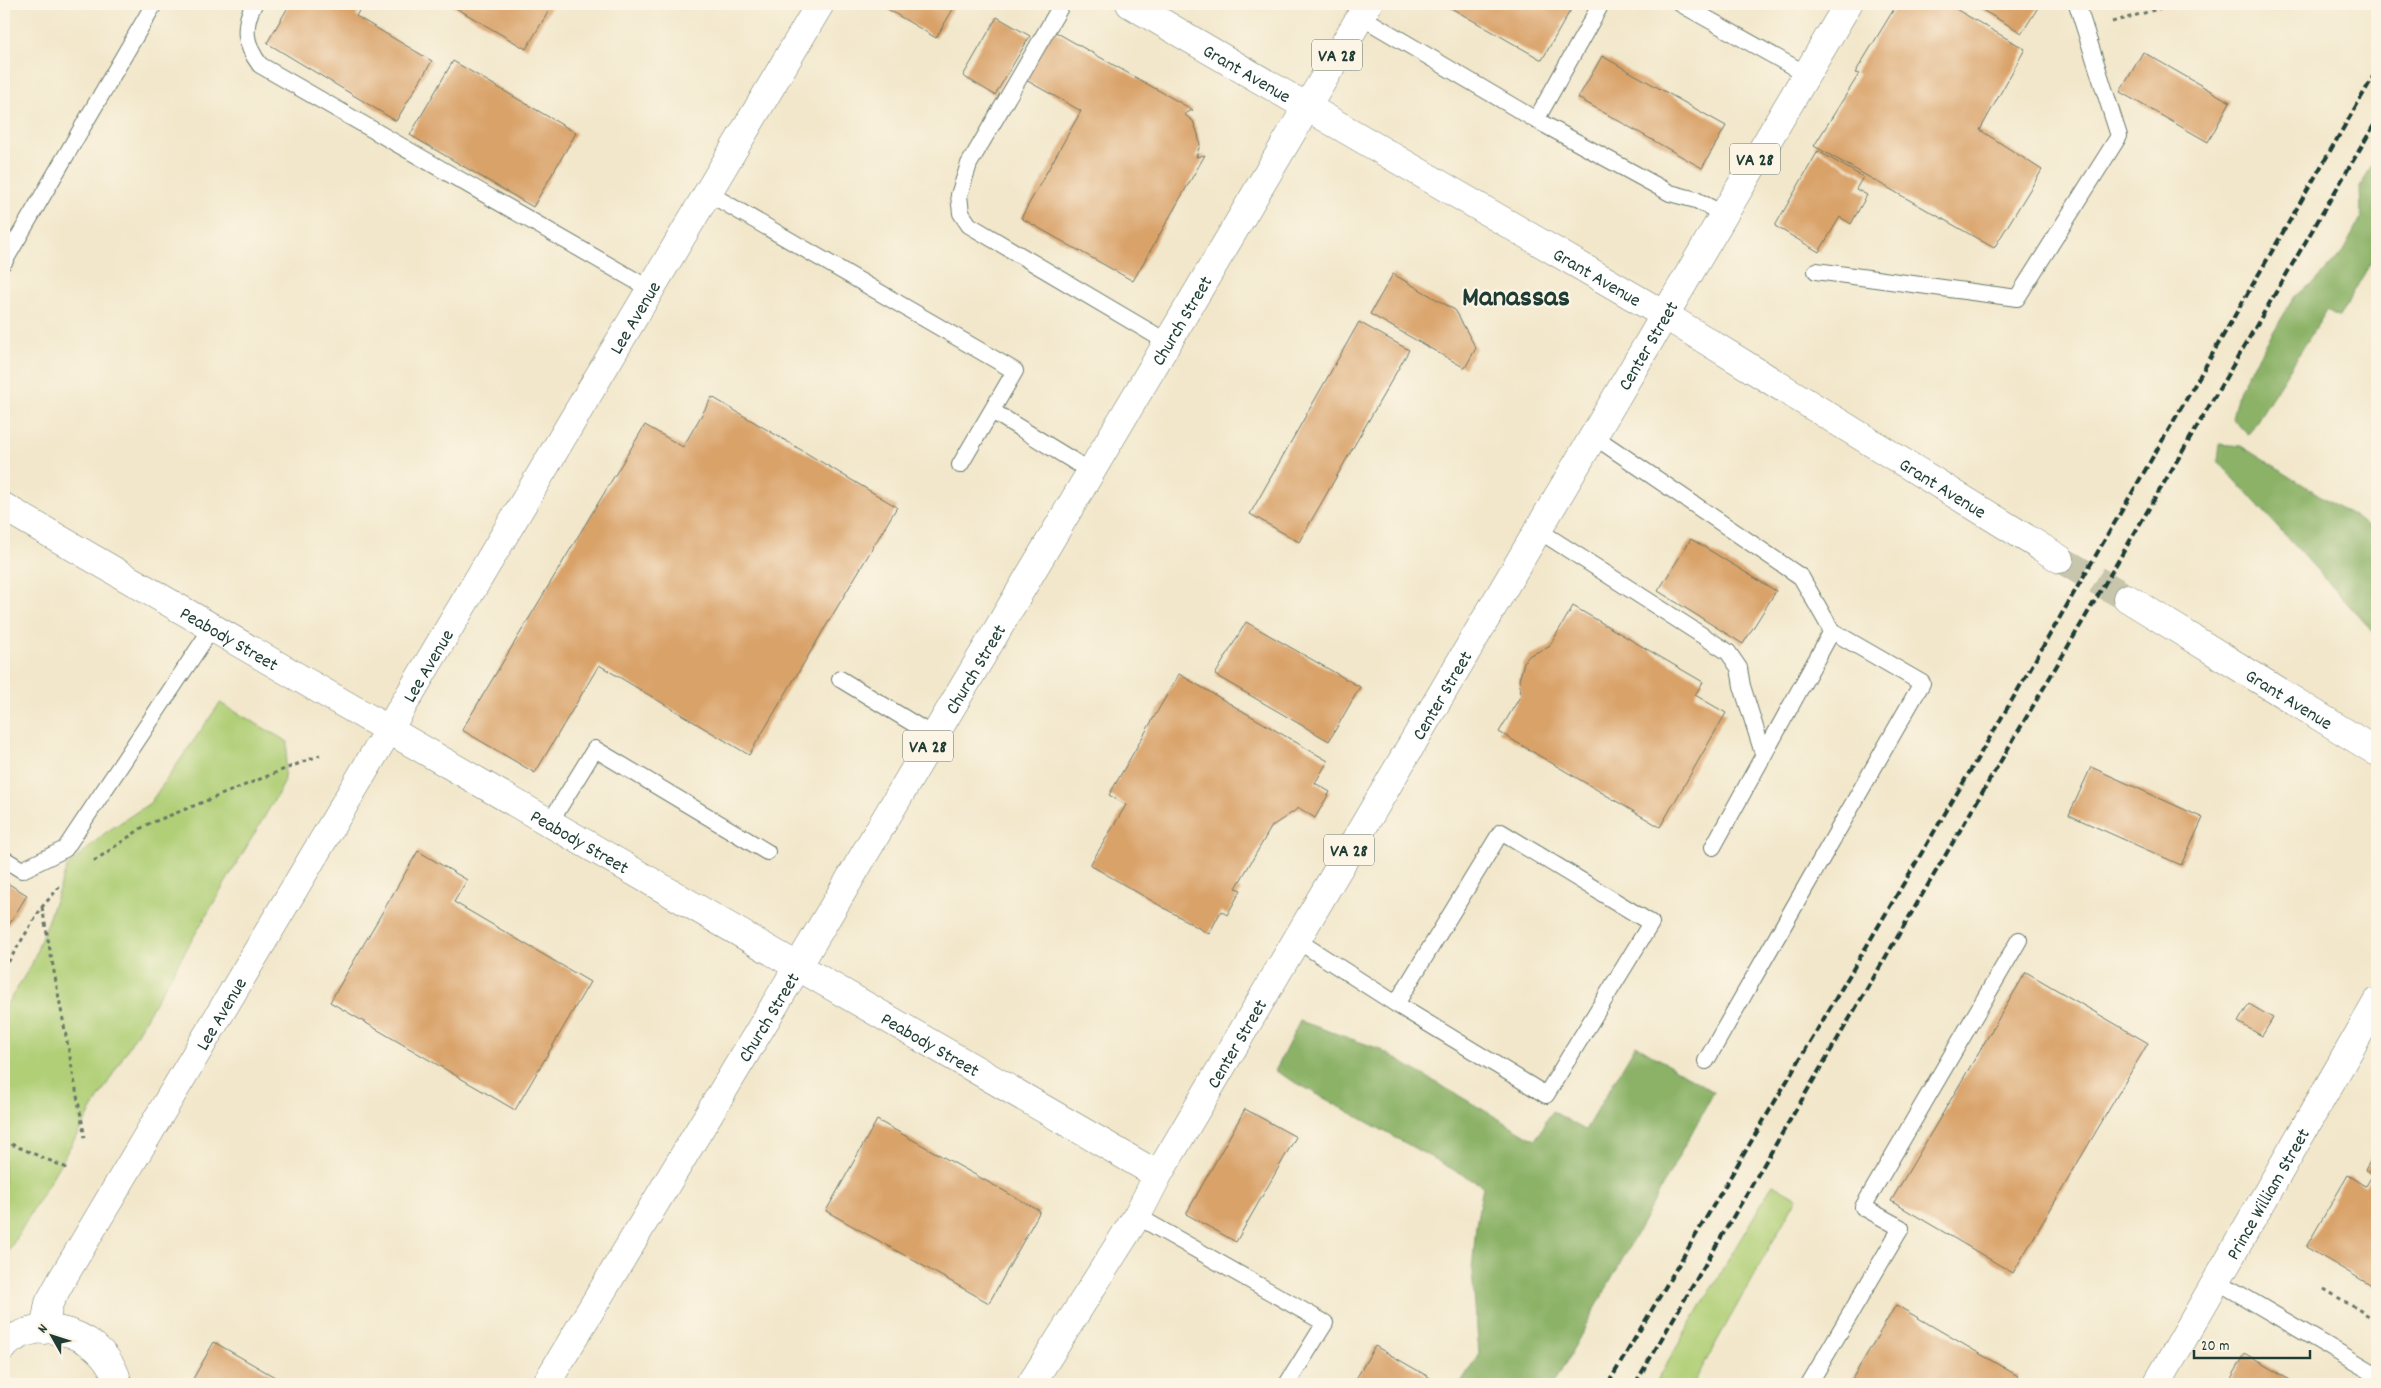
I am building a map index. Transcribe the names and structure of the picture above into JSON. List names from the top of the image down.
{
  "streets": {
    "main road": [
      "VA 28",
      "Grant Avenue",
      "Lee Avenue",
      "Church Street",
      "Center Street",
      "Peabody Street",
      "Prince William Street"
    ]
  },
  "crossings": [
    ["Grant Avenue", "Church Street"],
    ["Grant Avenue", "Center Street"],
    ["Lee Avenue", "Peabody Street"],
    ["Church Street", "Peabody Street"],
    ["Center Street", "Peabody Street"]
  ],
  "districts": ["Manassas"],
  "scale_bar": "20 m",
  "north": "top left"
}
